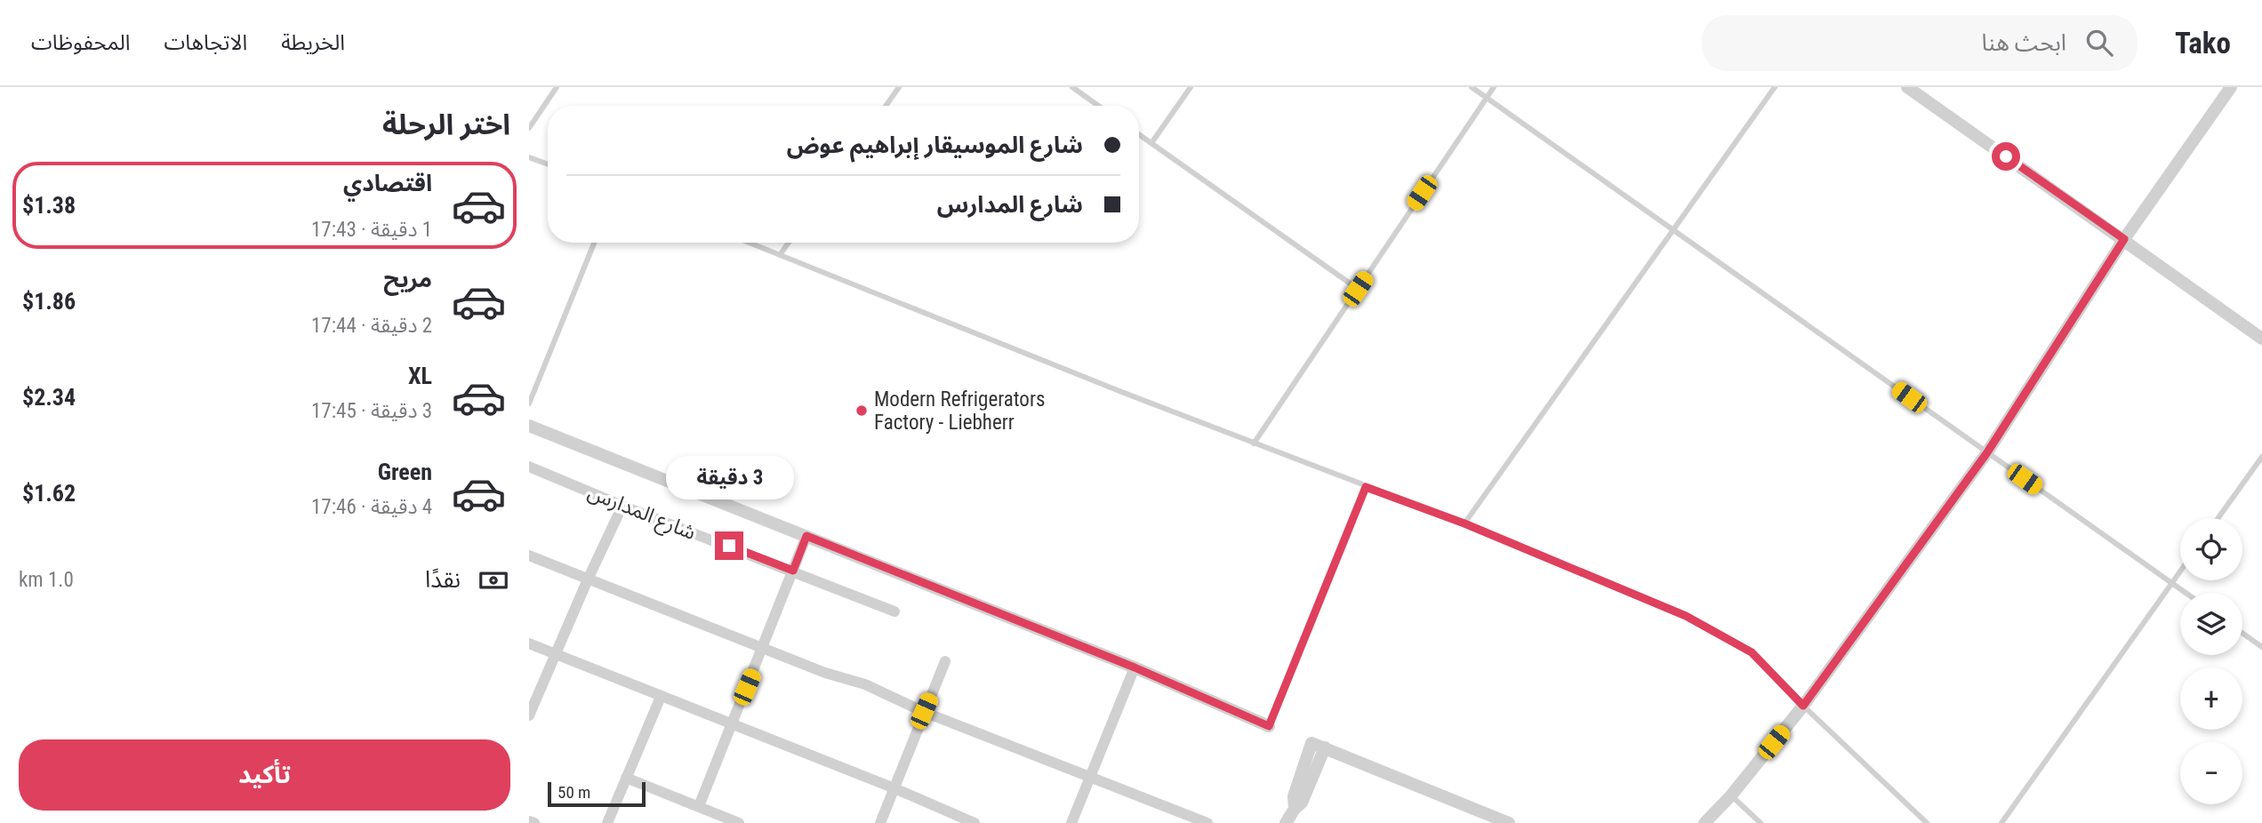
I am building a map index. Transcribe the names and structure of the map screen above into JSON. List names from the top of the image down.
{
  "streets": {
    "street": ["شارع المدارس"]
  },
  "places": ["Modern Refrigerators Factory - Liebherr"],
  "scale_bar": "50 m",
  "page": {
    "header": "Tako",
    "search": "ابحث هنا",
    "nav": ["الخريطة", "الاتجاهات", "المحفوظات"],
    "heading": "اختر الرحلة",
    "banner": ["شارع الموسيقار إبراهيم عوض", "شارع المدارس"],
    "list": [
      {
        "name": "اقتصادي",
        "note": "1 دقيقة · 17:43",
        "value": "$1.38"
      },
      {
        "name": "مريح",
        "note": "2 دقيقة · 17:44",
        "value": "$1.86"
      },
      {
        "name": "XL",
        "note": "3 دقيقة · 17:45",
        "value": "$2.34"
      },
      {
        "name": "Green",
        "note": "4 دقيقة · 17:46",
        "value": "$1.62"
      }
    ],
    "bubble": "3 دقيقة",
    "map_buttons": ["+", "−"],
    "pay": ["نقدًا", "1.0 km"],
    "buttons": "تأكيد",
    "scale": "50 m"
  }
}
